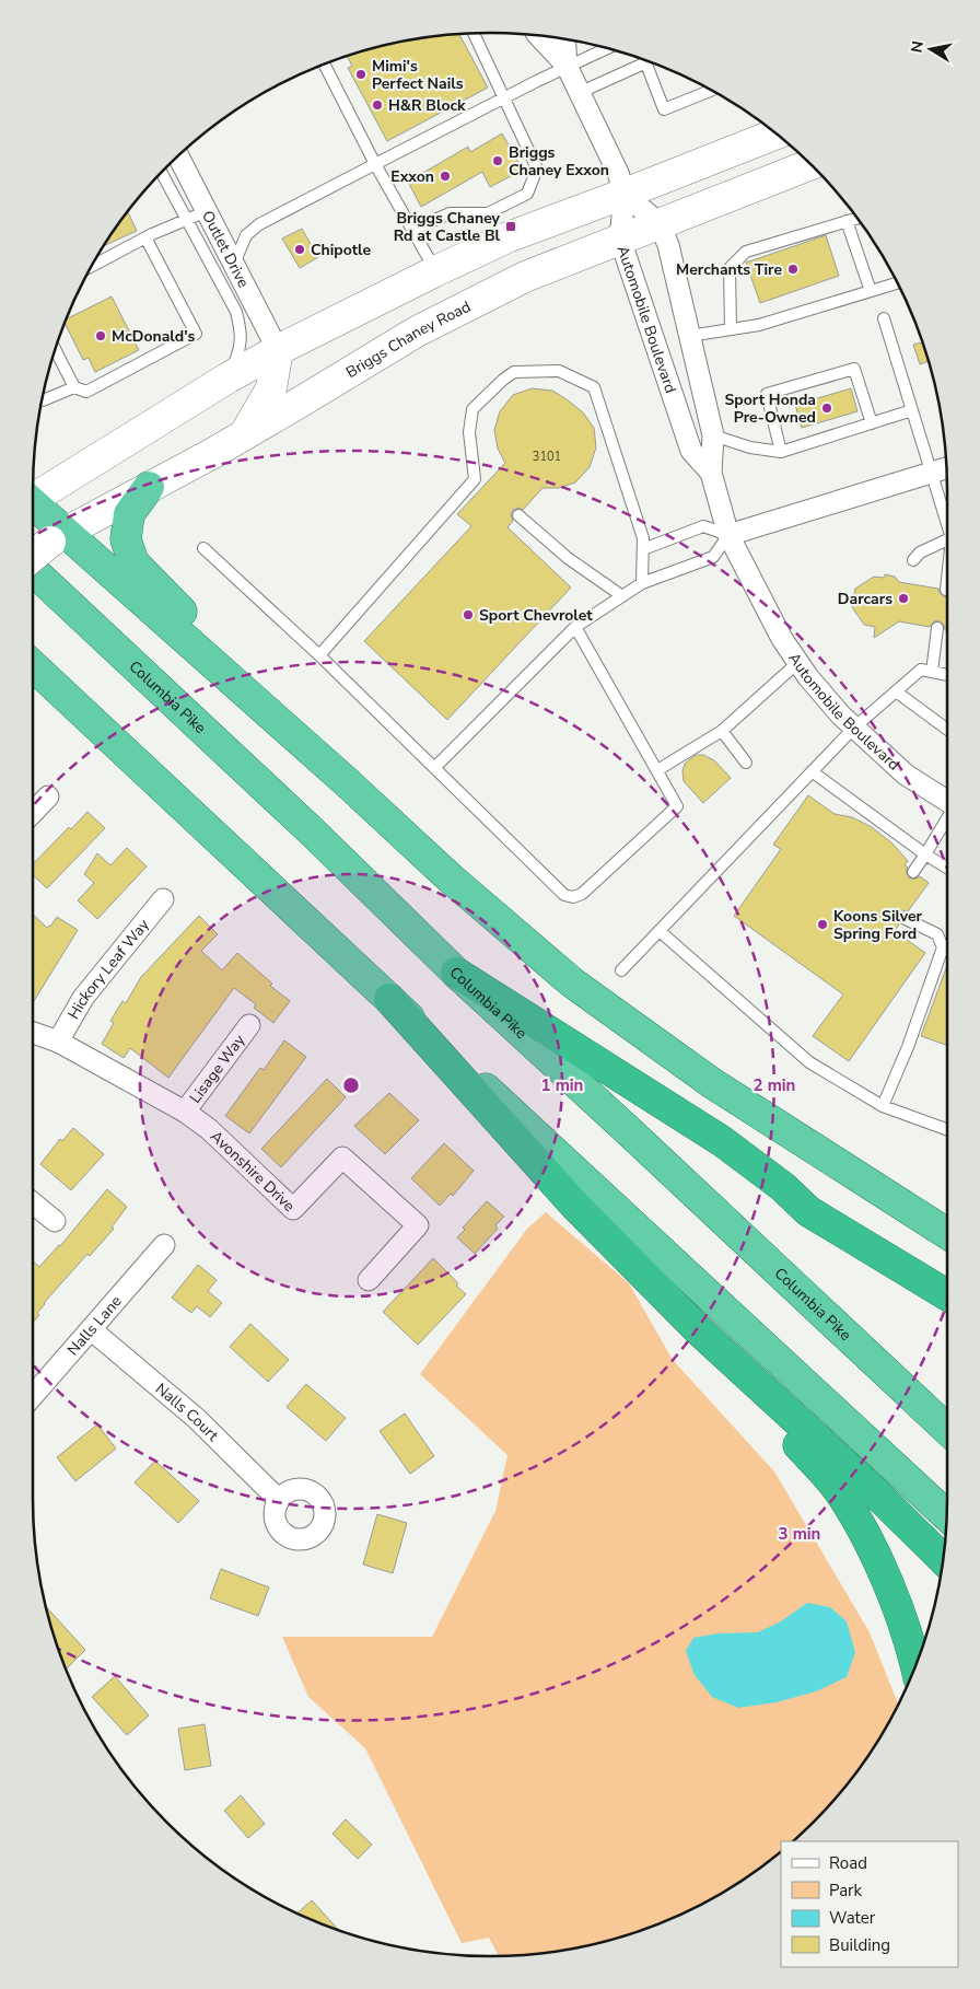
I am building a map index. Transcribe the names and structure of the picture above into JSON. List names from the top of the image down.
{
  "streets": {
    "highway": ["Columbia Pike"],
    "main road": ["Briggs Chaney Road"],
    "street": [
      "Outlet Drive",
      "Automobile Boulevard",
      "Hickory Leaf Way",
      "Lisage Way",
      "Avonshire Drive",
      "Nalls Lane",
      "Nalls Court"
    ]
  },
  "crossings": [
    ["Automobile Boulevard", "Briggs Chaney Road"],
    ["Hickory Leaf Way", "Avonshire Drive"],
    ["Lisage Way", "Avonshire Drive"],
    ["Nalls Lane", "Nalls Court"]
  ],
  "places": {
    "other": [
      "Mimi's Perfect Nails",
      "H&R Block",
      "Briggs Chaney Exxon",
      "Exxon",
      "Chipotle",
      "Merchants Tire",
      "McDonald's",
      "Sport Honda Pre-Owned",
      "Darcars",
      "Sport Chevrolet",
      "Koons Silver Spring Ford"
    ],
    "transit": ["Briggs Chaney Rd at Castle Bl"]
  },
  "house_numbers": ["3101"],
  "legend": [
    "Road",
    "Park",
    "Water",
    "Building"
  ],
  "north": "left",
  "rings": ["1 min", "2 min", "3 min"]
}
